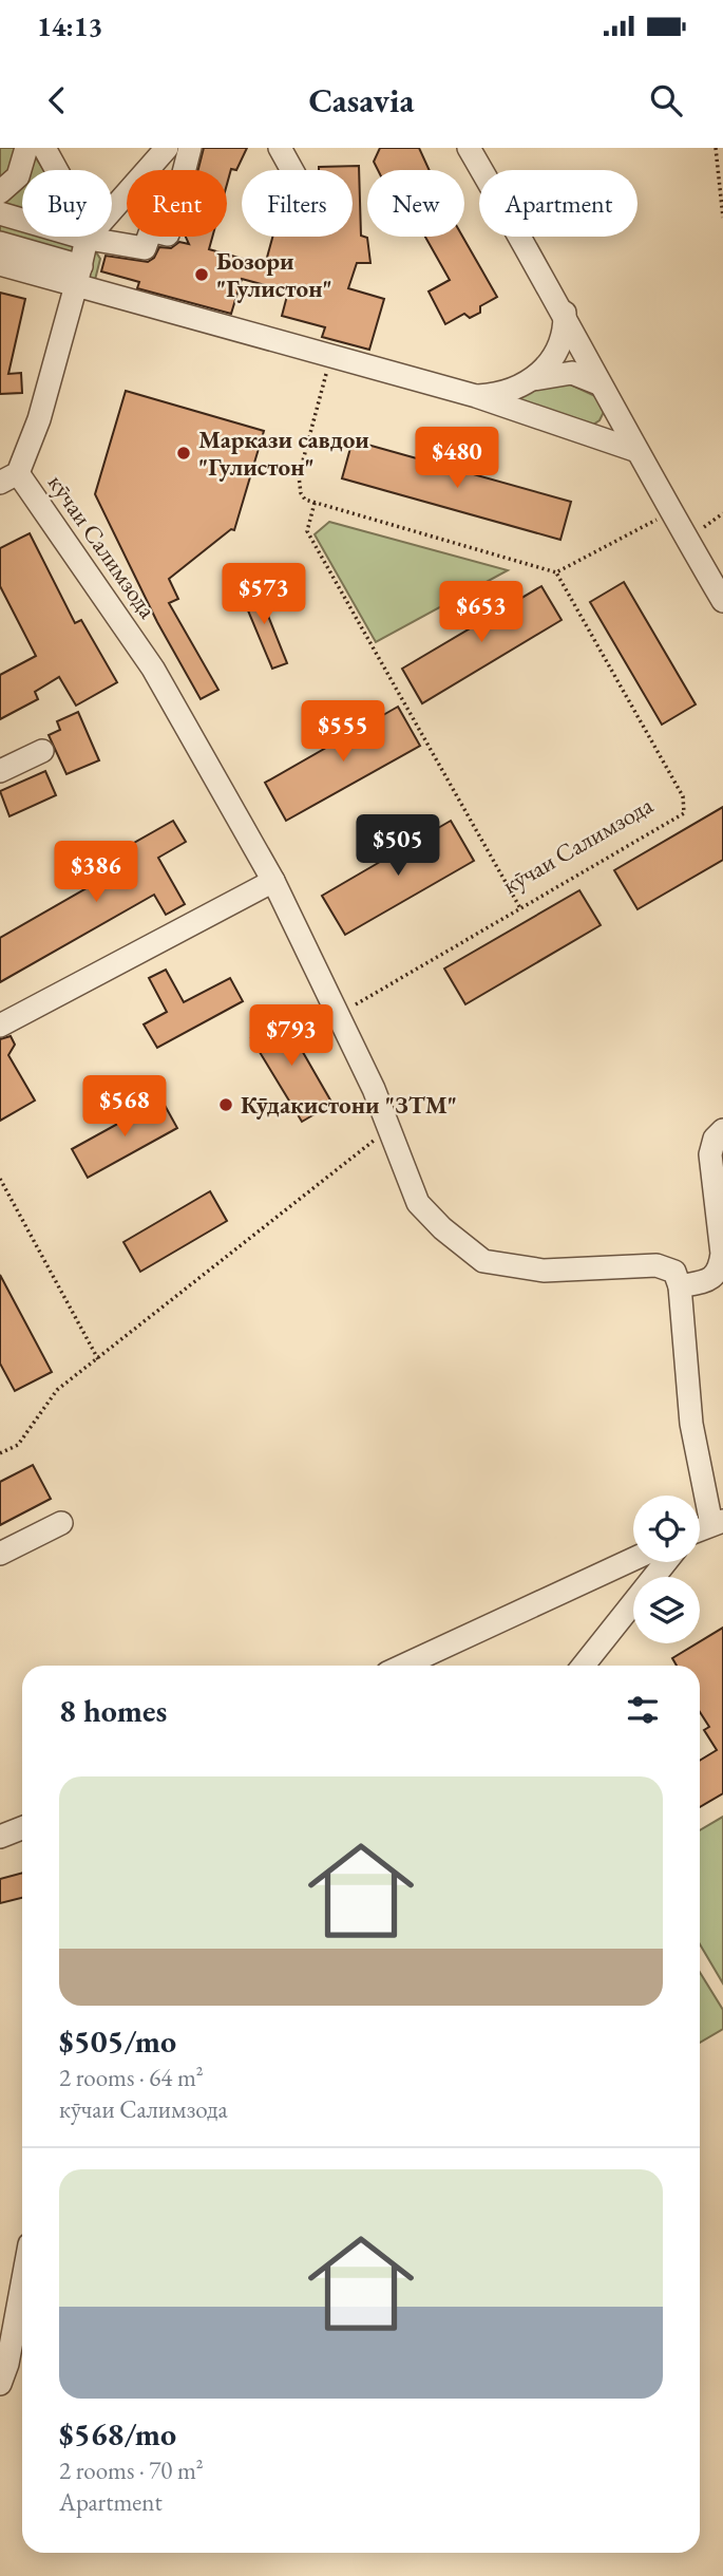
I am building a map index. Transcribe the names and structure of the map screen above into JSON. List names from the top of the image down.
{
  "streets": {
    "street": ["кӯчаи Салимзода"]
  },
  "places": ["Бозори \"Гулистон\"", "Маркази савдои \"Гулистон\"", "Кӯдакистони \"ЗТМ\""],
  "page": {
    "status": "14:13",
    "header": "Casavia",
    "chip": [
      "Buy",
      "Rent",
      "Filters",
      "New",
      "Apartment"
    ],
    "price": [
      "$480",
      "$573",
      "$653",
      "$555",
      "$505",
      "$386",
      "$793",
      "$568"
    ],
    "heading": "8 homes",
    "list": [
      {
        "name": "$505/mo",
        "note": "2 rooms · 64 m² · кӯчаи Салимзода"
      },
      {
        "name": "$568/mo",
        "note": "2 rooms · 70 m² · Apartment"
      }
    ]
  }
}
